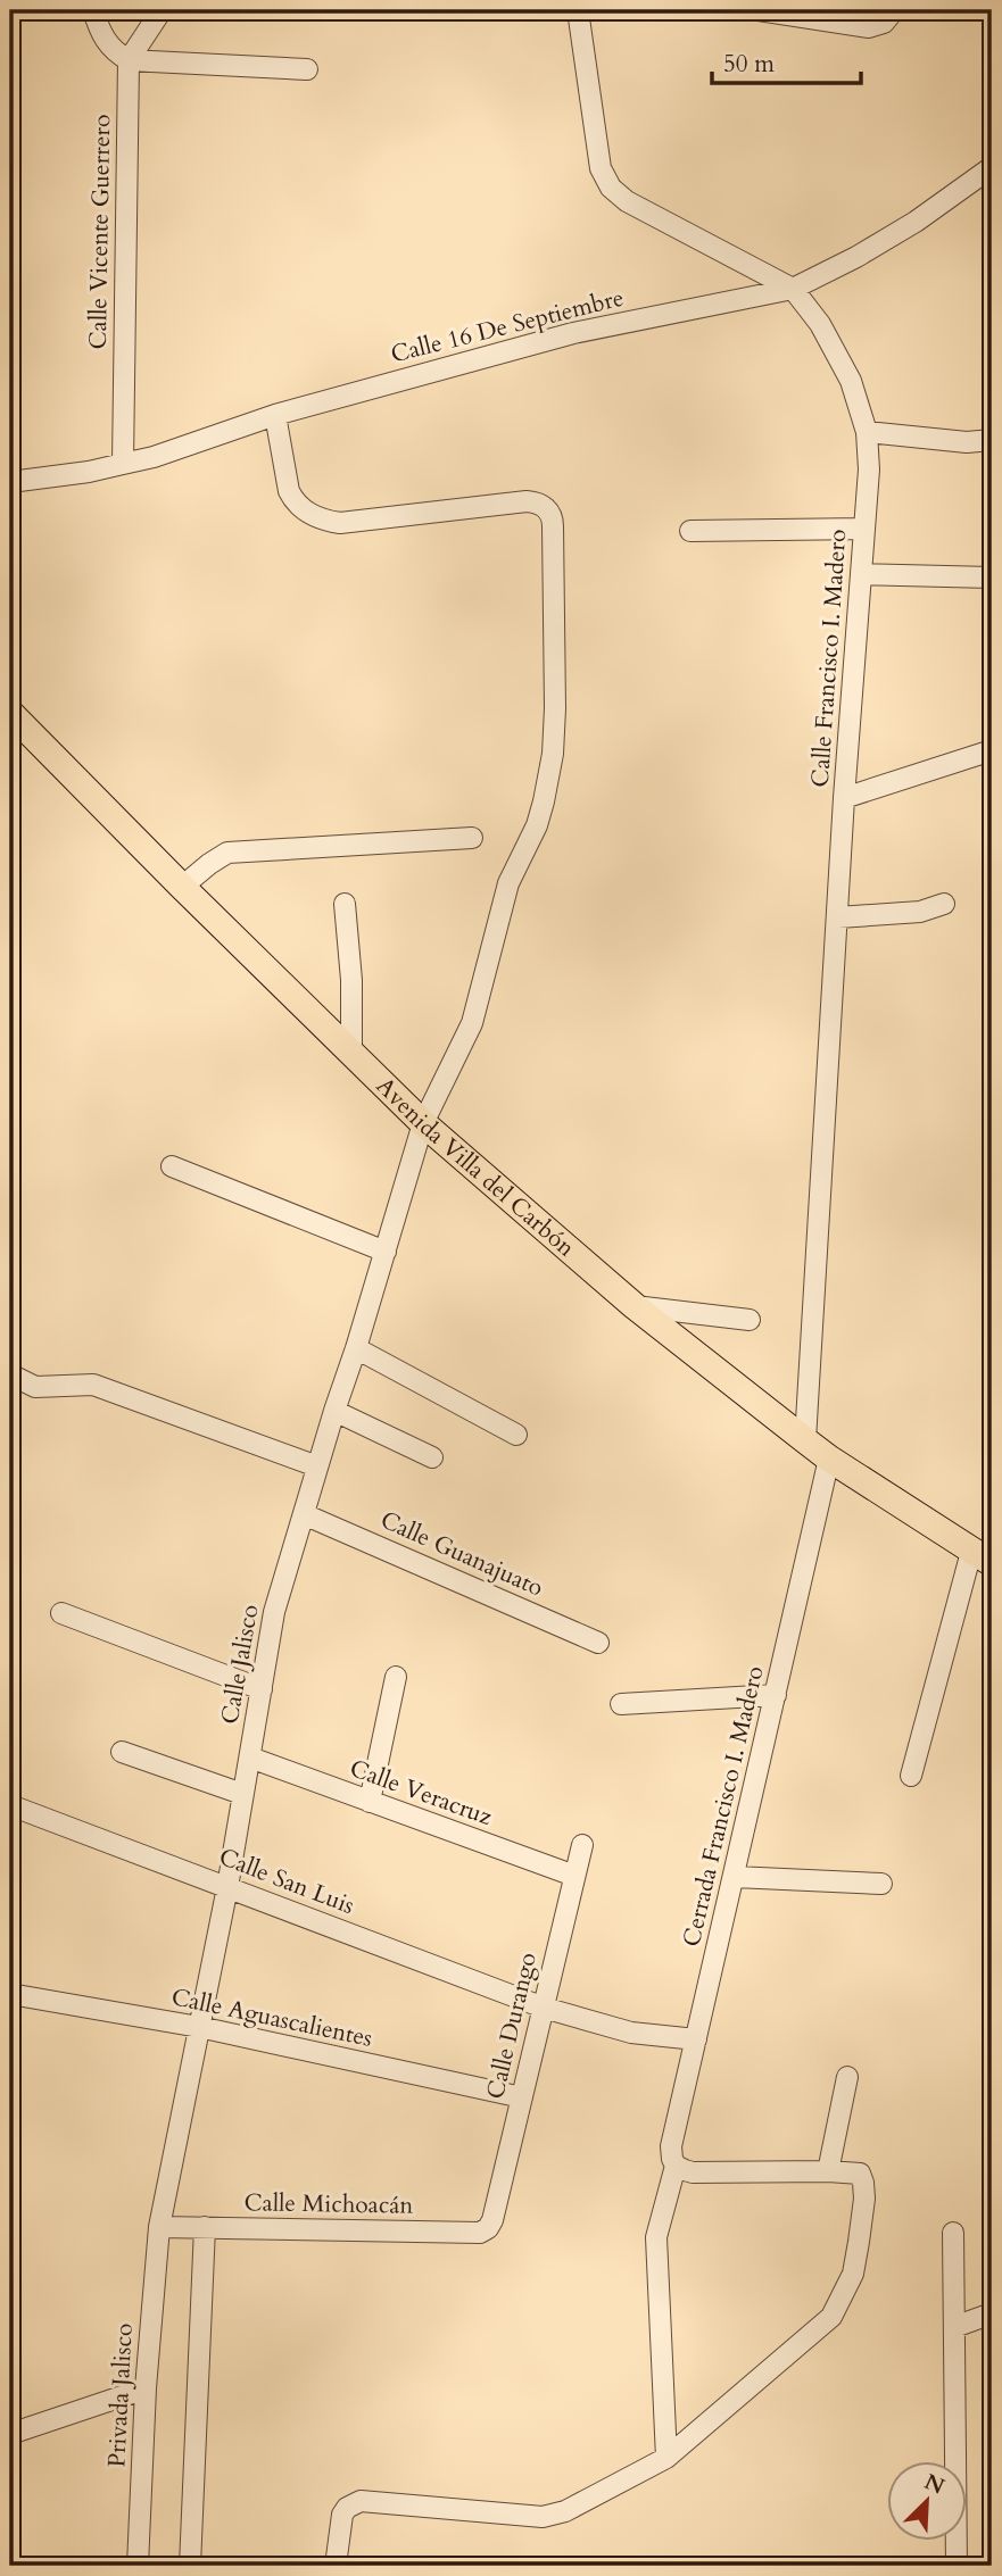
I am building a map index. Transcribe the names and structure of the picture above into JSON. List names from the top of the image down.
{
  "streets": {
    "main road": ["Avenida Villa del Carbón"],
    "street": [
      "Calle Vicente Guerrero",
      "Calle 16 De Septiembre",
      "Calle Francisco I. Madero",
      "Calle Guanajuato",
      "Calle Jalisco",
      "Calle Veracruz",
      "Cerrada Francisco I. Madero",
      "Calle San Luis",
      "Calle Aguascalientes",
      "Calle Durango",
      "Calle Michoacán",
      "Privada Jalisco"
    ]
  },
  "crossings": [
    ["Calle Vicente Guerrero", "Calle 16 De Septiembre"],
    ["Calle 16 De Septiembre", "Calle Francisco I. Madero"],
    ["Calle 16 De Septiembre", "Calle Jalisco"],
    ["Calle Francisco I. Madero", "Avenida Villa del Carbón"],
    ["Avenida Villa del Carbón", "Calle Jalisco"],
    ["Avenida Villa del Carbón", "Cerrada Francisco I. Madero"],
    ["Calle Guanajuato", "Calle Jalisco"],
    ["Calle Jalisco", "Calle Veracruz"],
    ["Calle Jalisco", "Calle San Luis"],
    ["Calle Jalisco", "Calle Aguascalientes"],
    ["Calle Jalisco", "Calle Michoacán"],
    ["Calle Jalisco", "Privada Jalisco"],
    ["Calle Veracruz", "Calle Durango"],
    ["Cerrada Francisco I. Madero", "Calle San Luis"],
    ["Calle San Luis", "Calle Durango"],
    ["Calle Aguascalientes", "Calle Durango"],
    ["Calle Durango", "Calle Michoacán"],
    ["Calle Michoacán", "Privada Jalisco"]
  ],
  "scale_bar": "50 m",
  "north": "top right"
}
